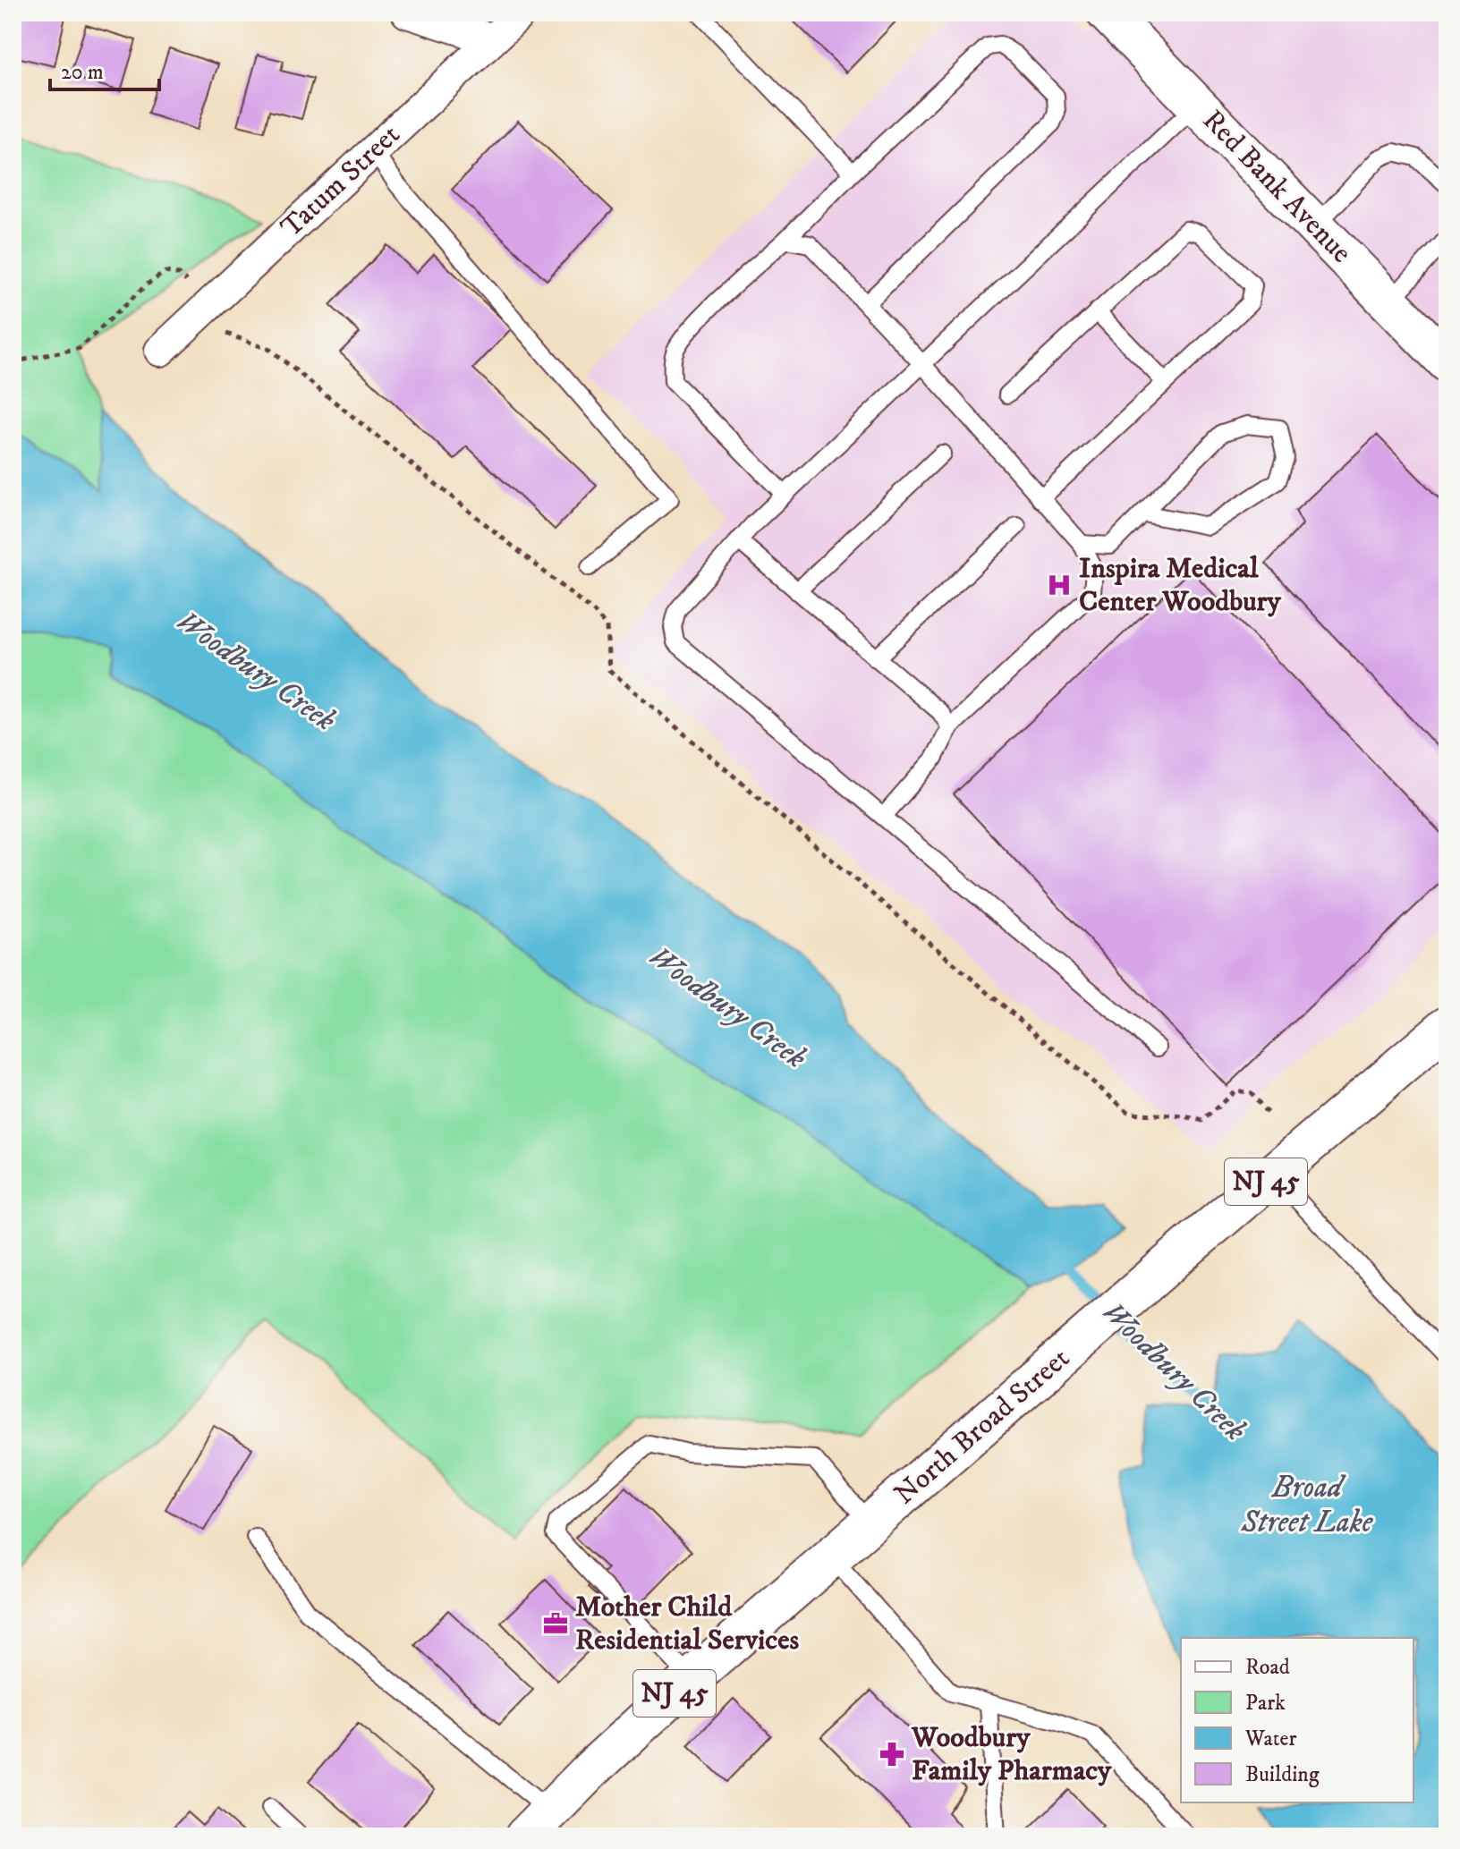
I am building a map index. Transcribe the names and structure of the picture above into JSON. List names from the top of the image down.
{
  "streets": {
    "main road": ["Red Bank Avenue", "NJ 45", "North Broad Street"],
    "street": ["Tatum Street"]
  },
  "water": ["Woodbury Creek", "Broad Street Lake"],
  "places": {
    "hospital": ["Inspira Medical Center Woodbury"],
    "office": ["Mother Child Residential Services"],
    "pharmacy": ["Woodbury Family Pharmacy"]
  },
  "legend": [
    "Road",
    "Park",
    "Water",
    "Building"
  ],
  "scale_bar": "20 m"
}
